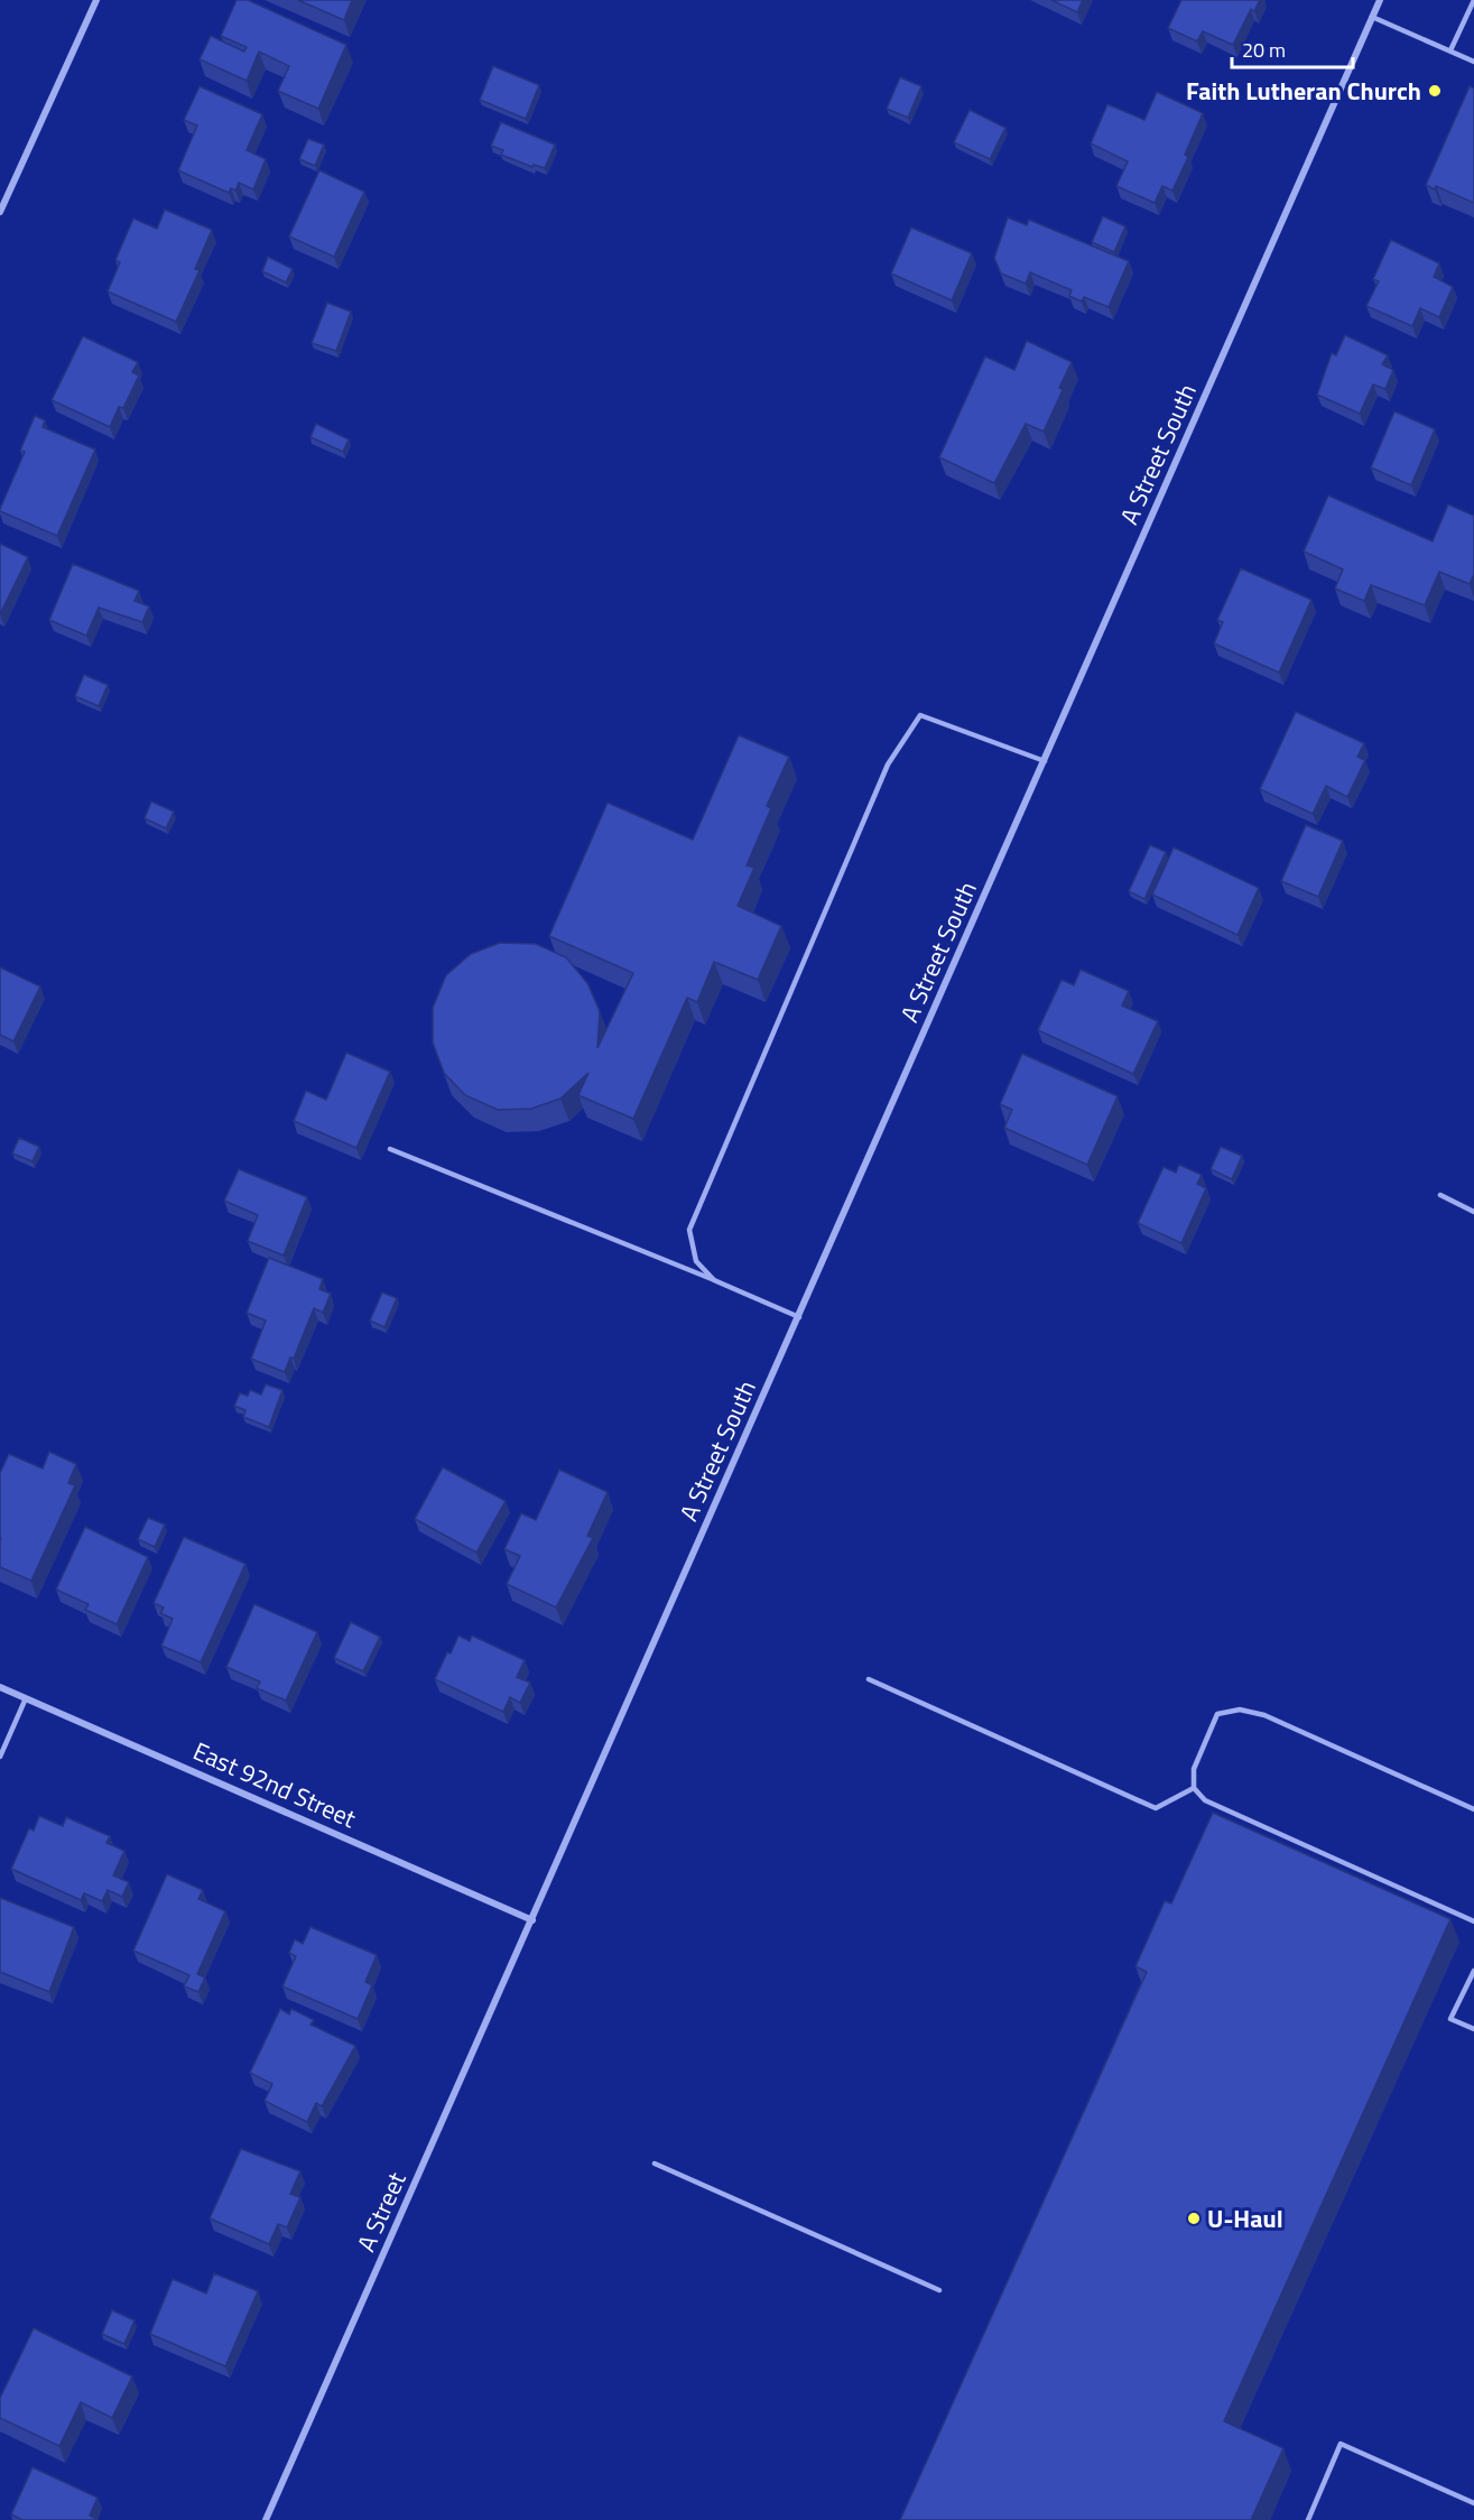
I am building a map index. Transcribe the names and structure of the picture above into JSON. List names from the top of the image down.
{
  "streets": {
    "street": ["A Street South", "East 92nd Street", "A Street"]
  },
  "crossings": [
    ["A Street South", "East 92nd Street"],
    ["A Street South", "A Street"],
    ["East 92nd Street", "A Street"]
  ],
  "places": ["Faith Lutheran Church", "U-Haul"],
  "scale_bar": "20 m"
}
